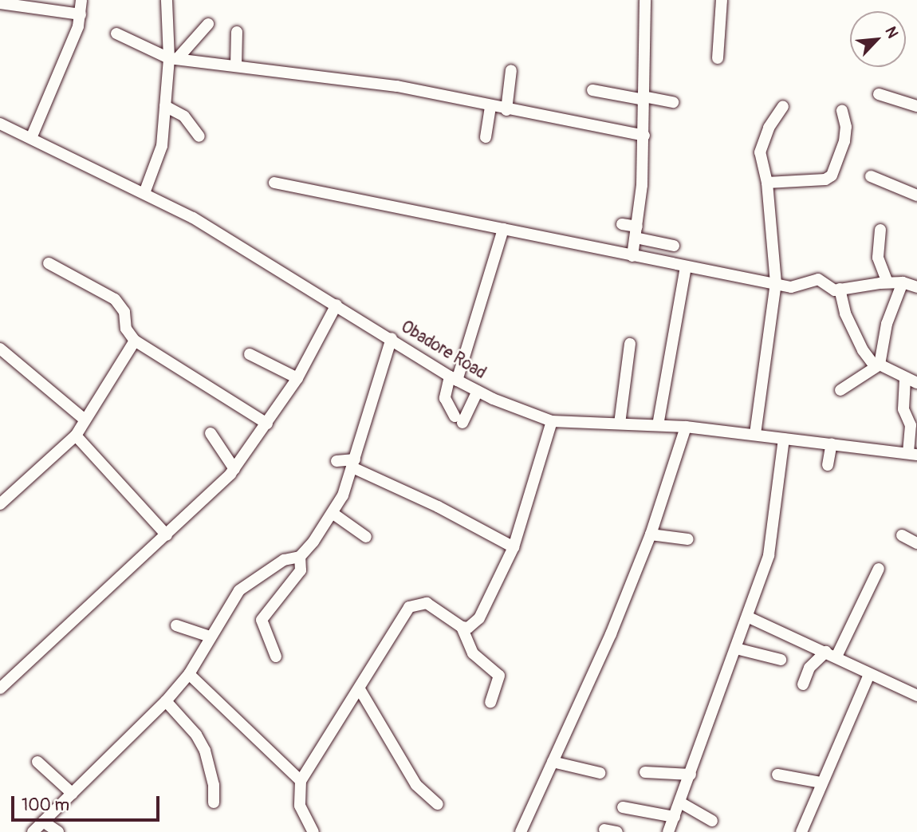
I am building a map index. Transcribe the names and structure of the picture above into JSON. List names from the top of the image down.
{
  "streets": {
    "street": ["Obadore Road"]
  },
  "scale_bar": "100 m",
  "north": "top right"
}
